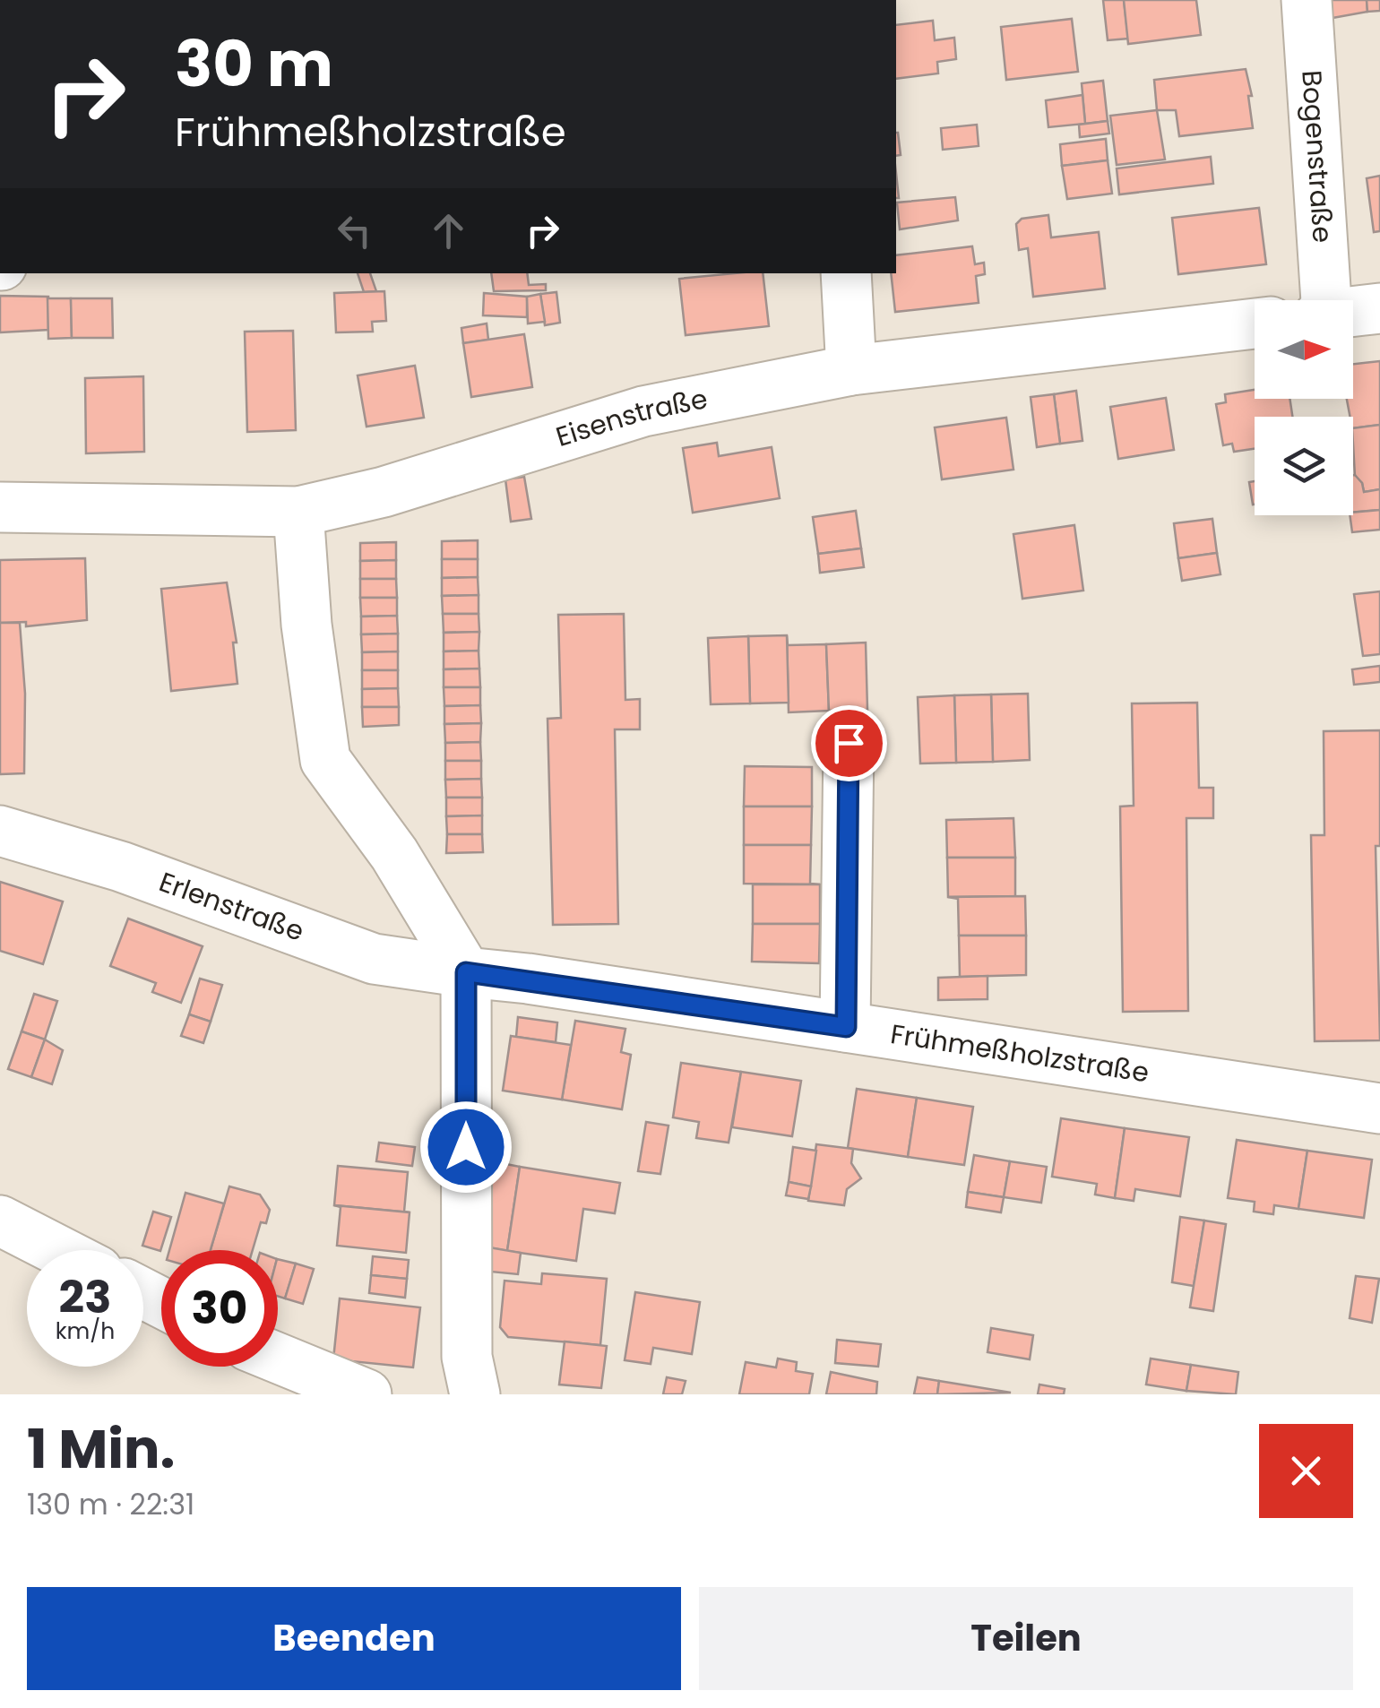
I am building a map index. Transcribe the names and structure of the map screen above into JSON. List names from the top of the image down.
{
  "streets": {
    "street": [
      "Bogenstraße",
      "Eisenstraße",
      "Erlenstraße",
      "Frühmeßholzstraße"
    ]
  },
  "crossings": [
    ["Erlenstraße", "Frühmeßholzstraße"]
  ],
  "north": "right",
  "page": {
    "turn": ["30 m", "Frühmeßholzstraße"],
    "speed": "23 km/h",
    "limit": "30",
    "heading": ["1 Min.", "130 m · 22:31"],
    "buttons": ["Beenden", "Teilen"]
  }
}
